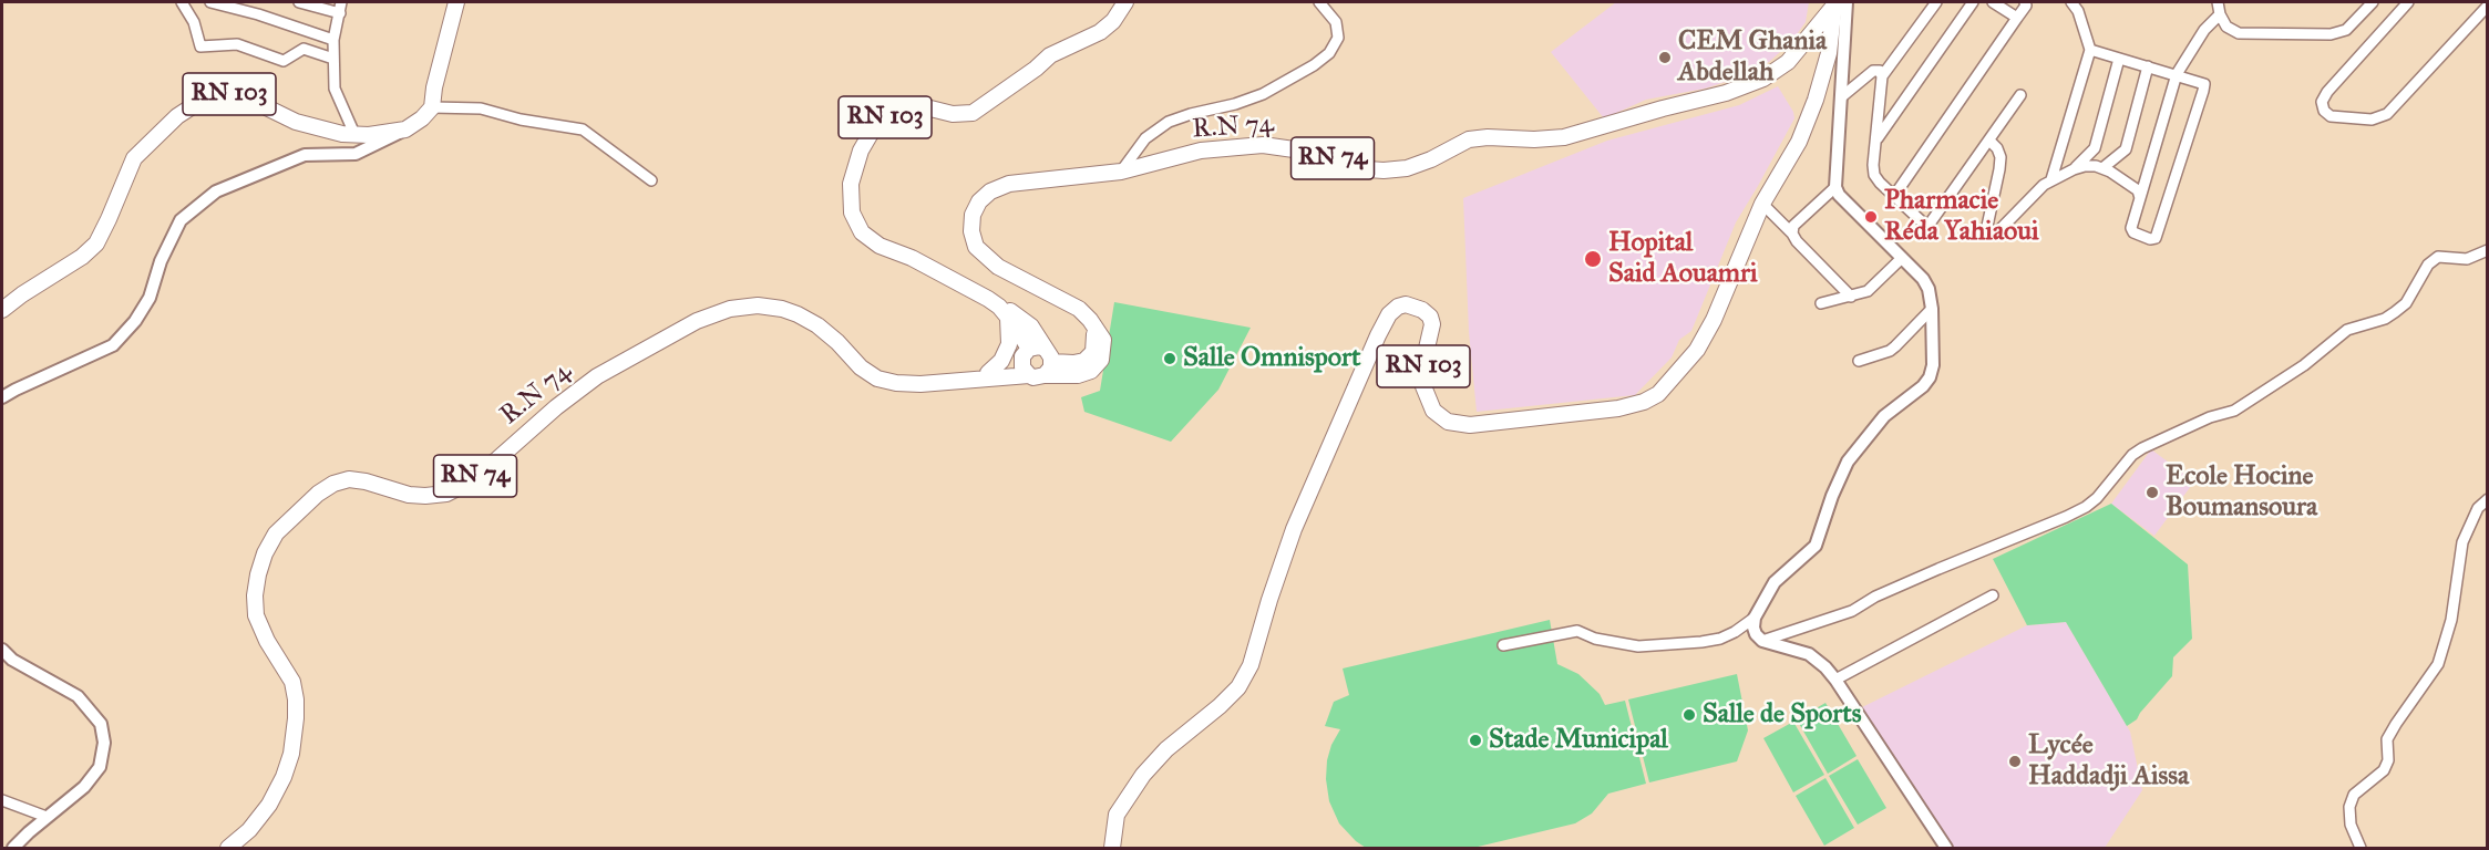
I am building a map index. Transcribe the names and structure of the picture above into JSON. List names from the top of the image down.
{
  "streets": {
    "main road": ["RN 103", "R.N 74", "RN 74"]
  },
  "crossings": [
    ["RN 103", "R.N 74"]
  ],
  "places": [
    "CEM Ghania Abdellah",
    "Pharmacie Réda Yahiaoui",
    "Hopital Said Aouamri",
    "Salle Omnisport",
    "Ecole Hocine Boumansoura",
    "Salle de Sports",
    "Stade Municipal",
    "Lycée Haddadji Aissa"
  ]
}
